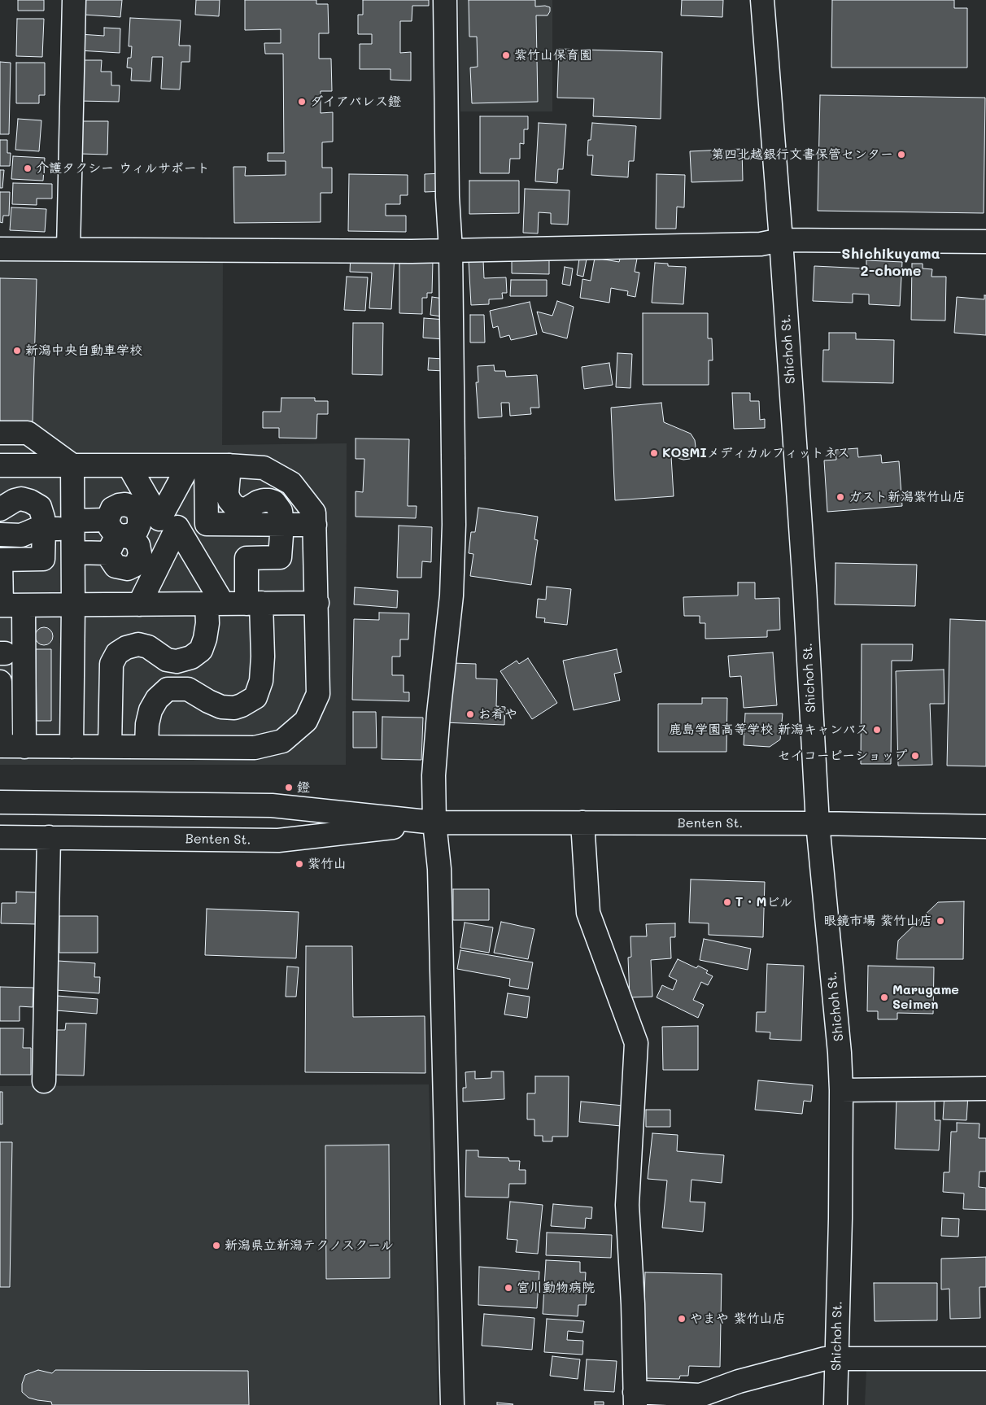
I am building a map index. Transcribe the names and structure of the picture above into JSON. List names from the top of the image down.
{
  "streets": {
    "street": ["Shichoh St.", "Benten St."]
  },
  "crossings": [
    ["Shichoh St.", "Benten St."]
  ],
  "districts": ["Shichikuyama 2-chome"],
  "places": [
    "紫竹山保育園",
    "ダイアパレス鐙",
    "第四北越銀行文書保管センター",
    "介護タクシー ウィルサポート",
    "新潟中央自動車学校",
    "KOSMIメディカルフィットネス",
    "ガスト新潟紫竹山店",
    "お肴や",
    "鹿島学園高等学校 新潟キャンパス",
    "セイコーピーショップ",
    "鐙",
    "紫竹山",
    "T・Mビル",
    "眼鏡市場 紫竹山店",
    "Marugame Seimen",
    "新潟県立新潟テクノスクール",
    "宮川動物病院",
    "やまや 紫竹山店"
  ]
}
